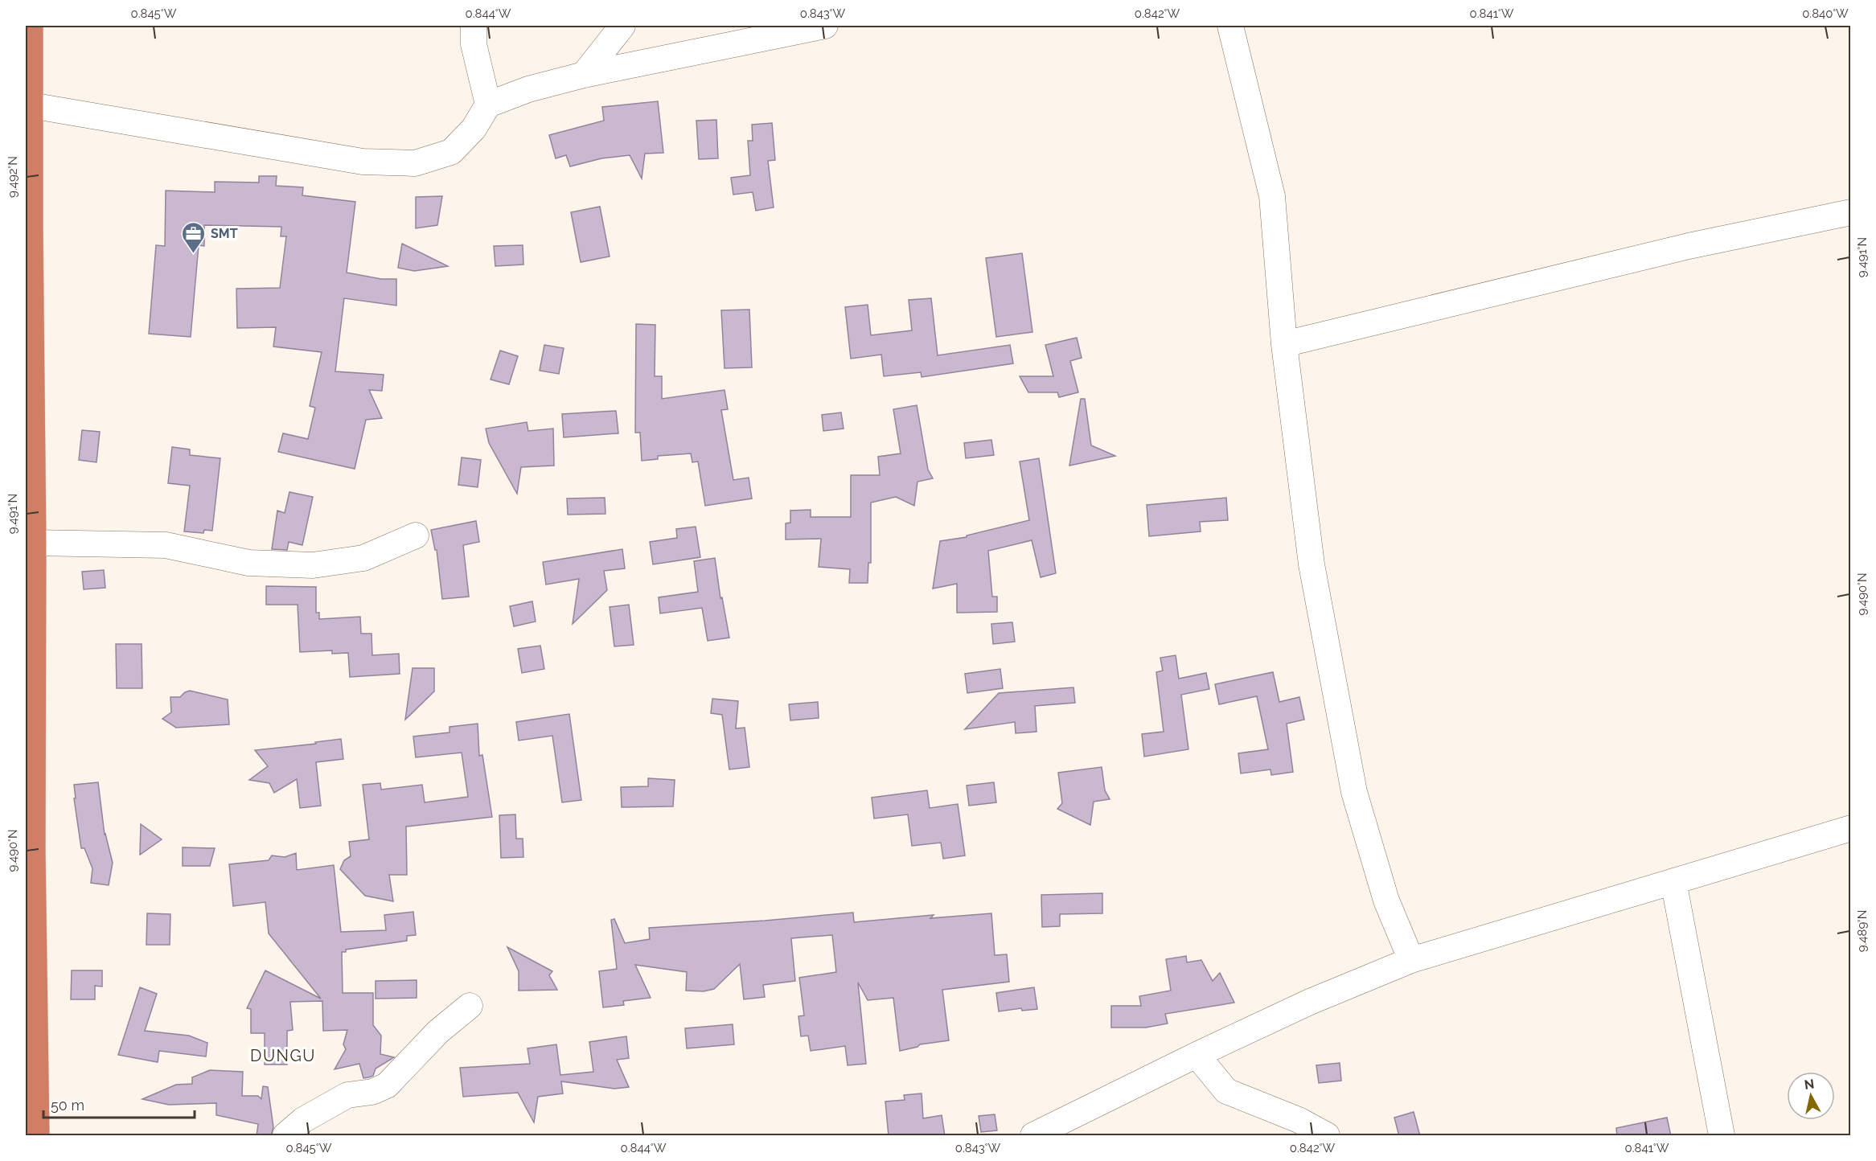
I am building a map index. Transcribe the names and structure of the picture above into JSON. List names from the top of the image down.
{
  "districts": ["DUNGU"],
  "places": {
    "office": ["SMT"]
  },
  "scale_bar": "50 m",
  "north": "top",
  "coordinates": [
    "0.845°W",
    "0.844°W",
    "0.843°W",
    "0.842°W",
    "0.841°W",
    "0.840°W",
    "9.492°N",
    "9.491°N",
    "9.490°N",
    "9.489°N"
  ]
}
